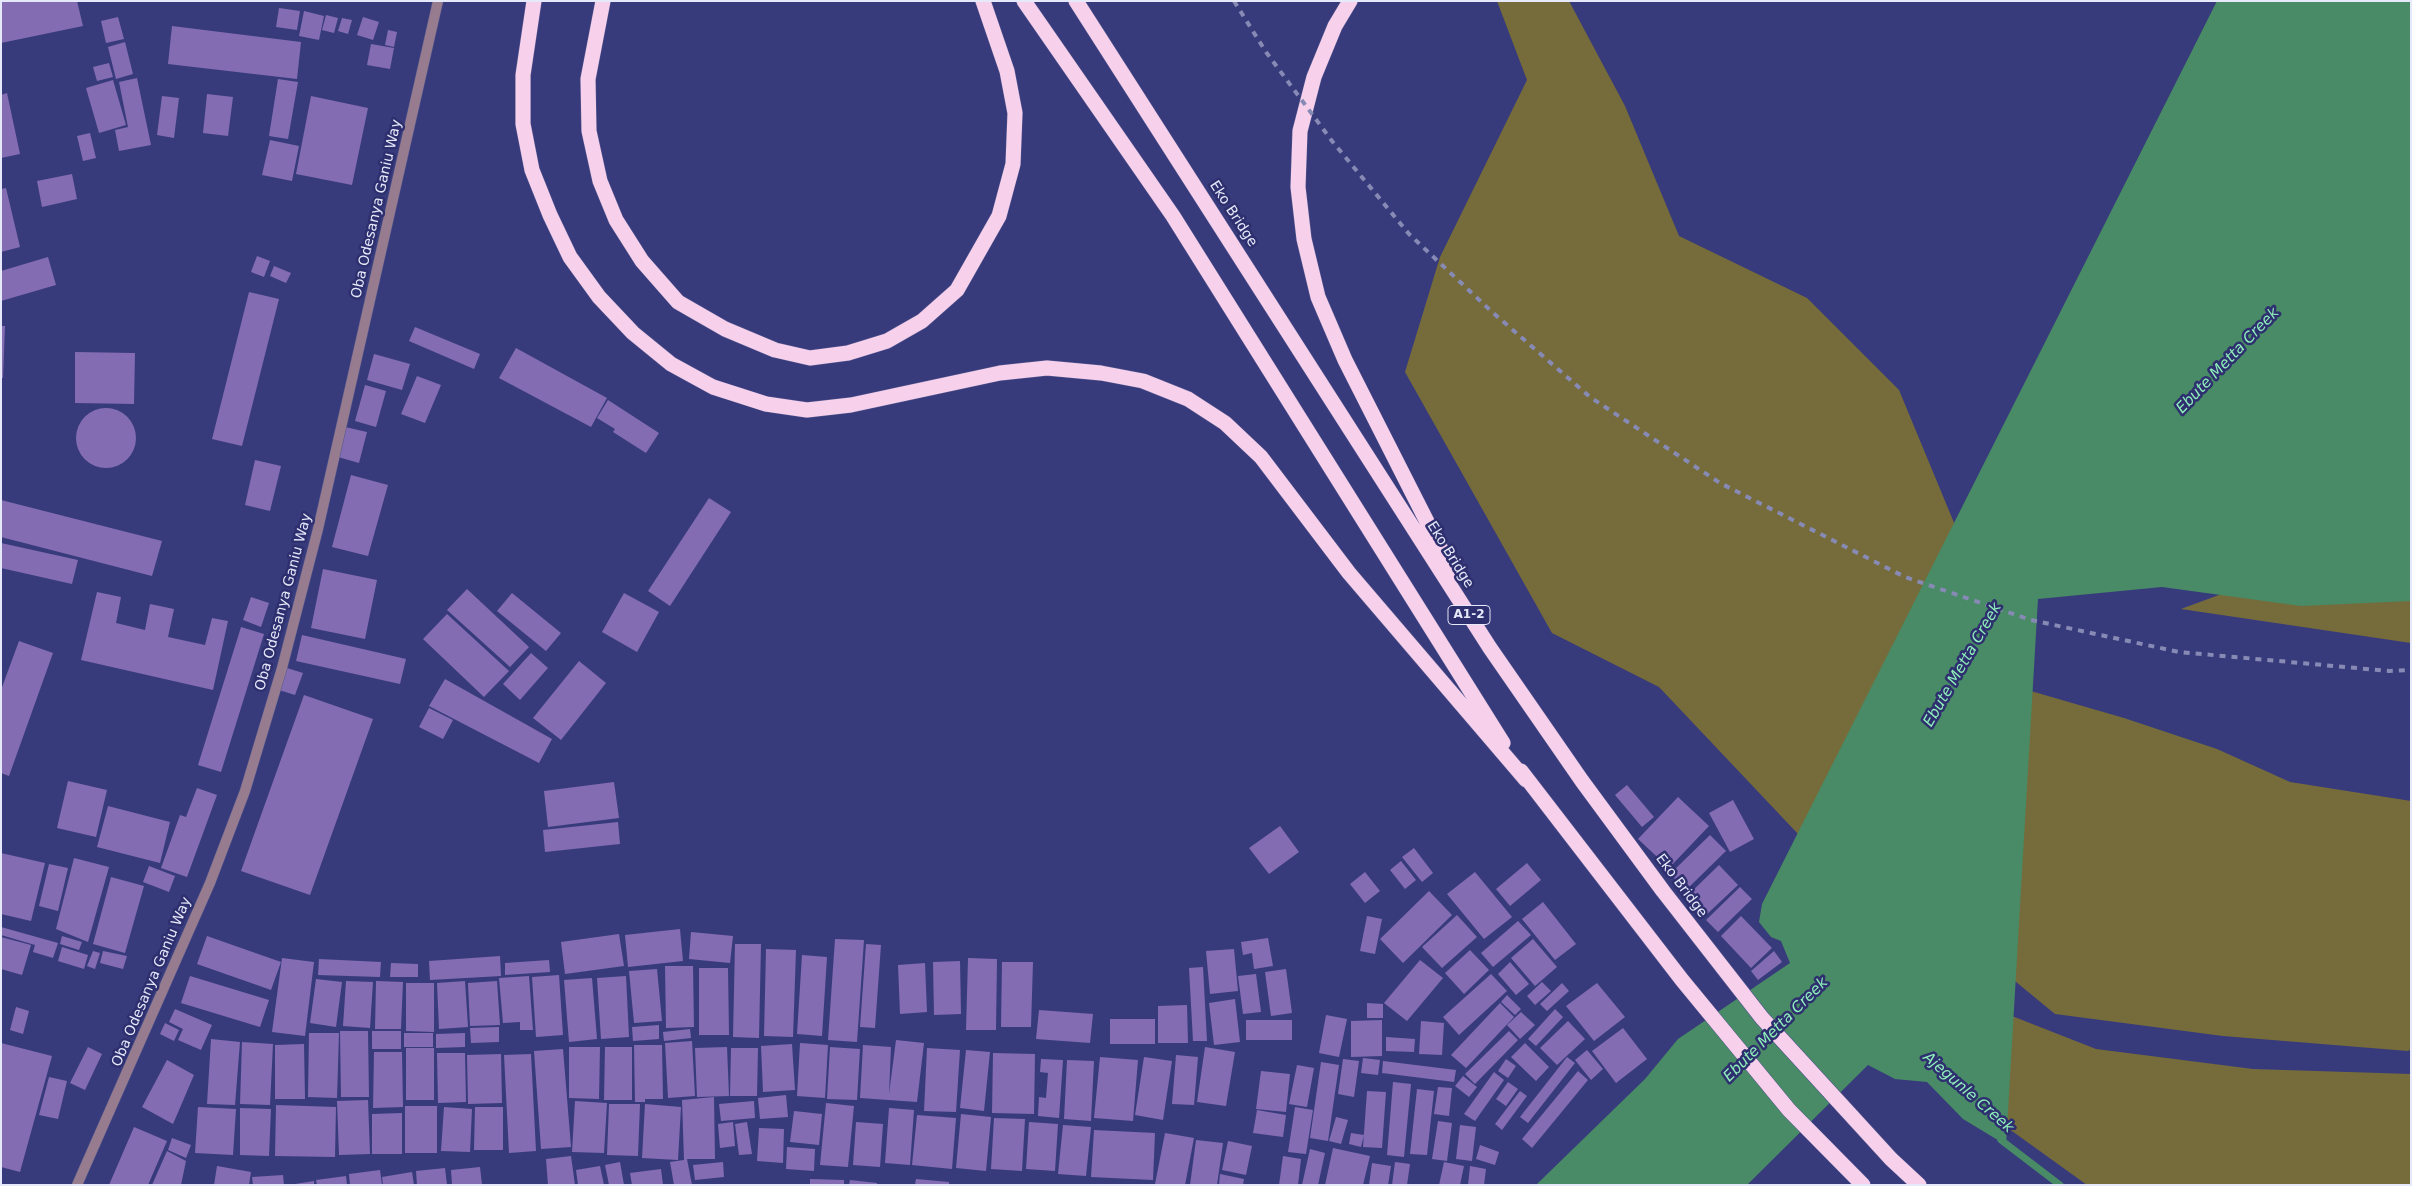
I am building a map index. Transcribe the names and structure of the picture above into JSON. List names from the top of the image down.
{
  "streets": {
    "highway": ["Eko Bridge", "A1-2"],
    "street": ["Oba Odesanya Ganiu Way"]
  },
  "water": ["Ebute Metta Creek", "Ajegunle Creek"]
}
